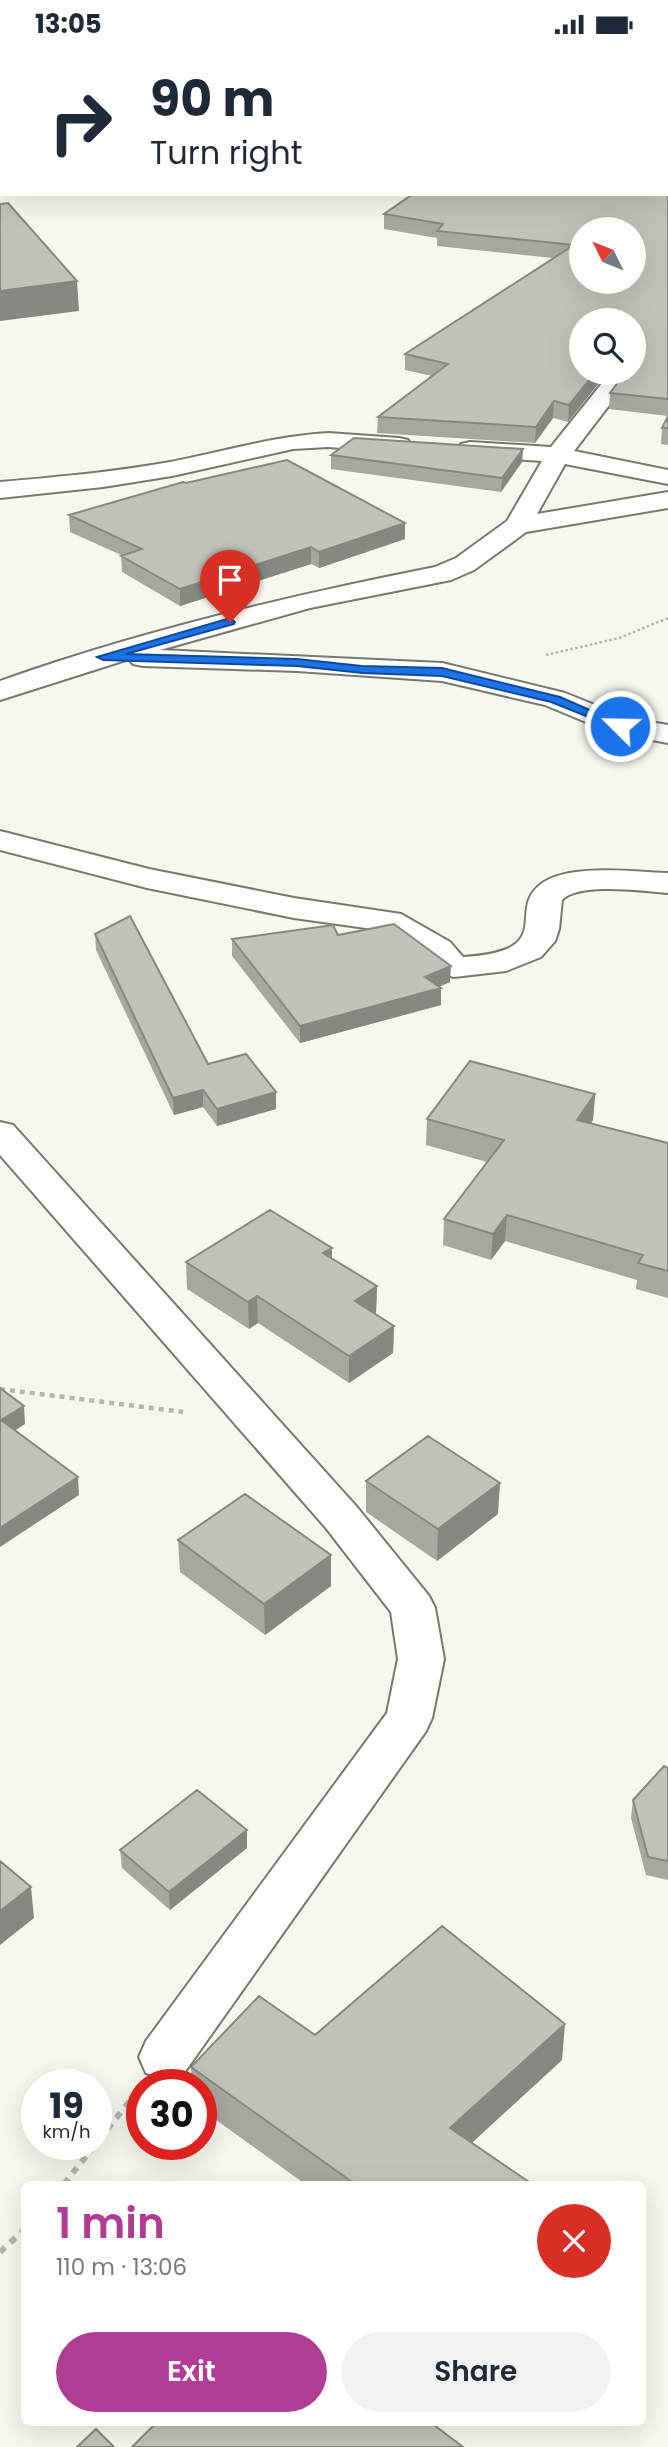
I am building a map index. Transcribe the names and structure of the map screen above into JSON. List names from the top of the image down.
{
  "north": "top left",
  "page": {
    "status": "13:05",
    "turn": ["90 m", "Turn right"],
    "speed": "19 km/h",
    "limit": "30",
    "heading": ["1 min", "110 m · 13:06"],
    "buttons": ["Exit", "Share"]
  }
}
